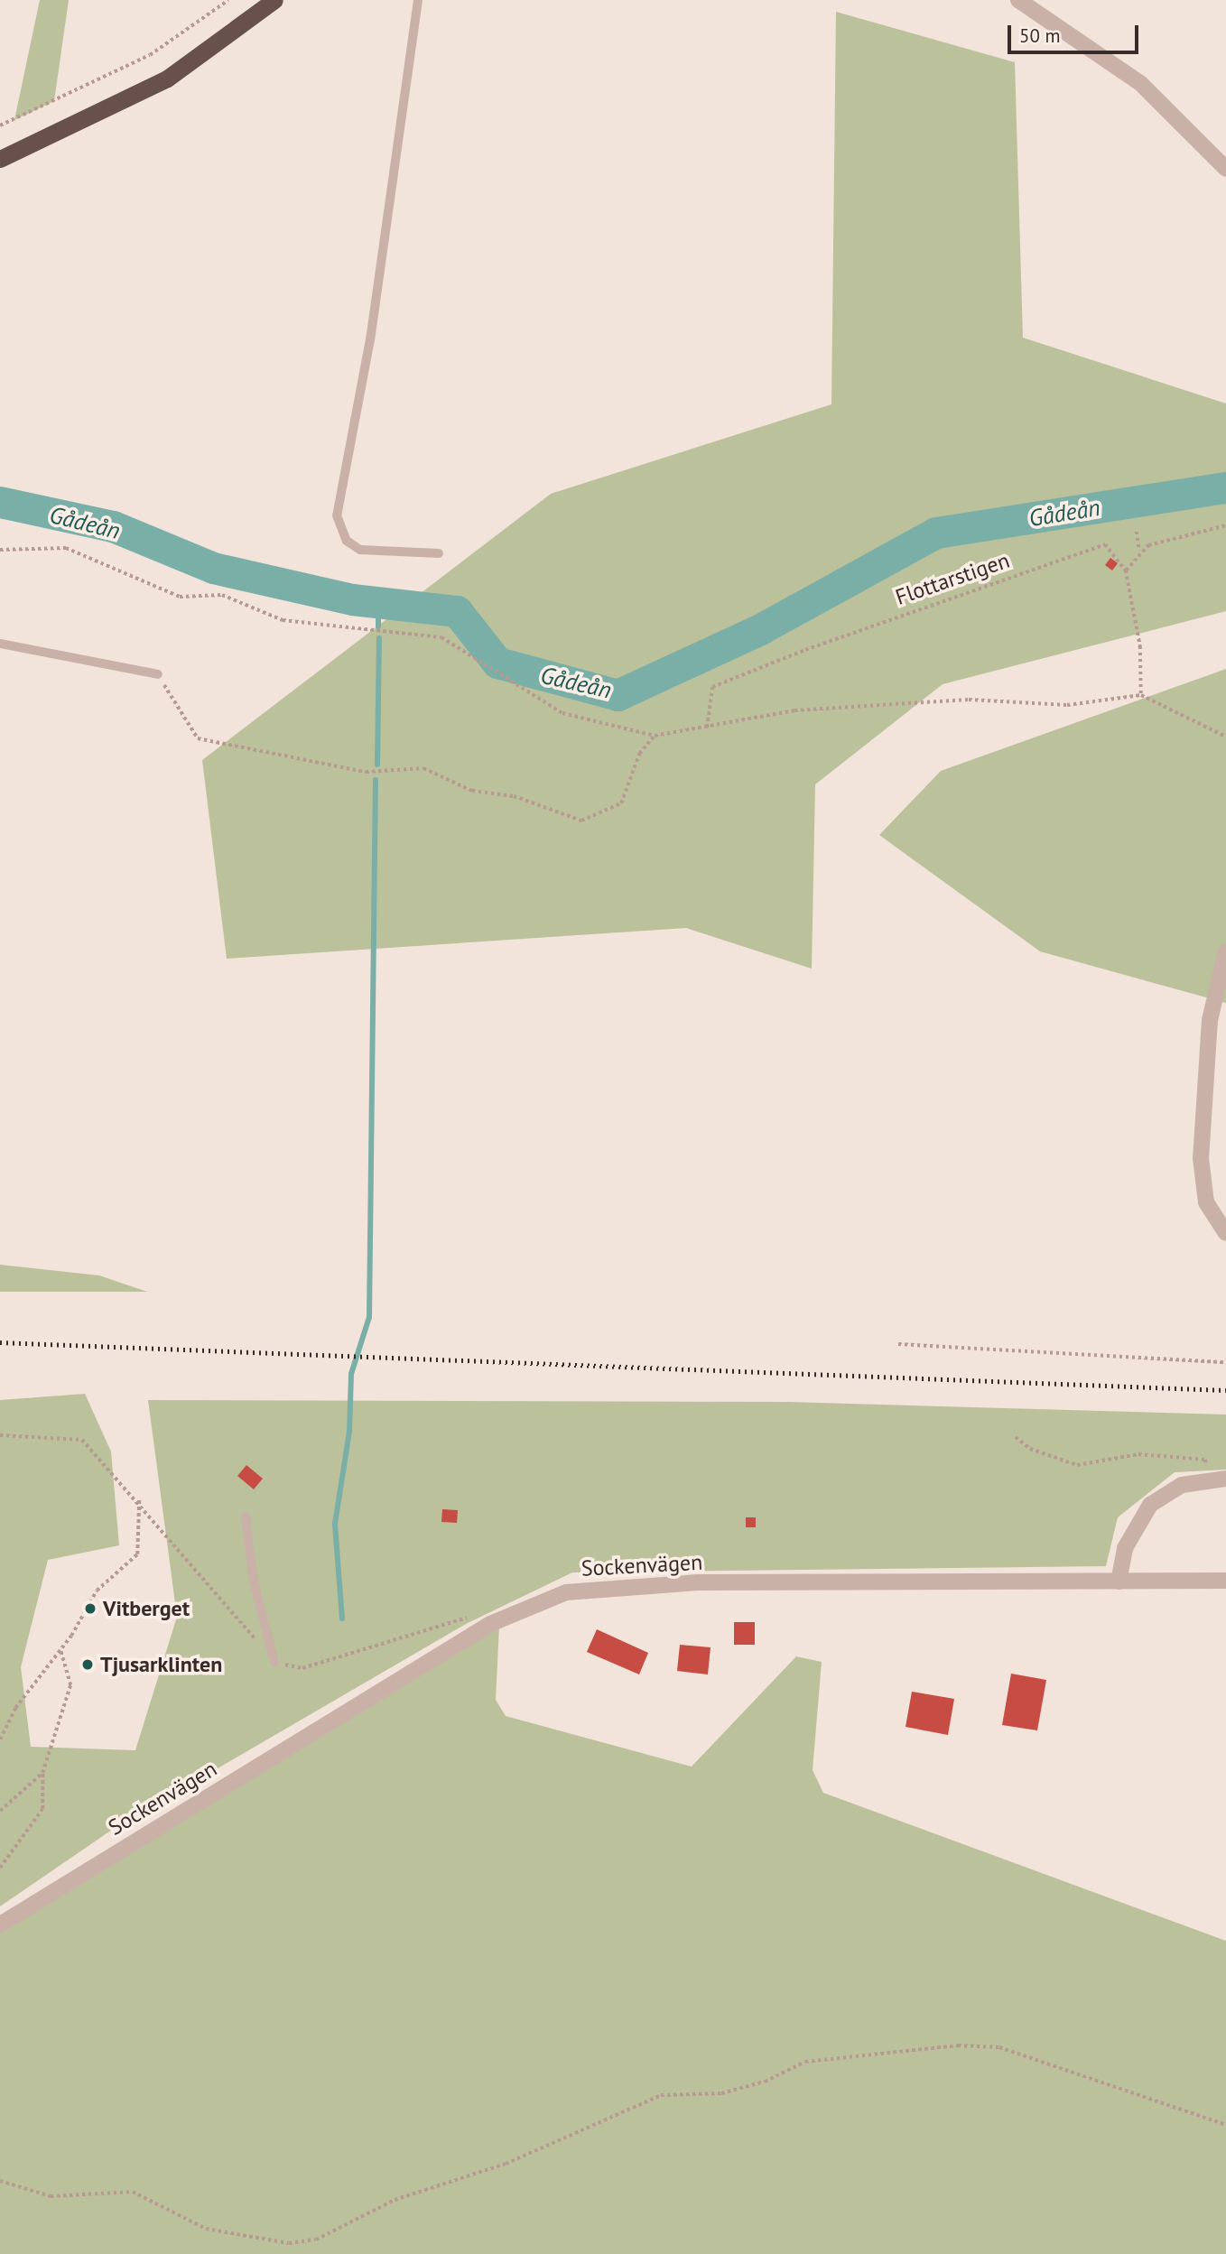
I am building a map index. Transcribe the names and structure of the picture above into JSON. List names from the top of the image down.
{
  "streets": {
    "street": ["Sockenvägen"],
    "path": ["Flottarstigen"]
  },
  "water": ["Gådeån"],
  "places": ["Vitberget", "Tjusarklinten"],
  "scale_bar": "50 m"
}
